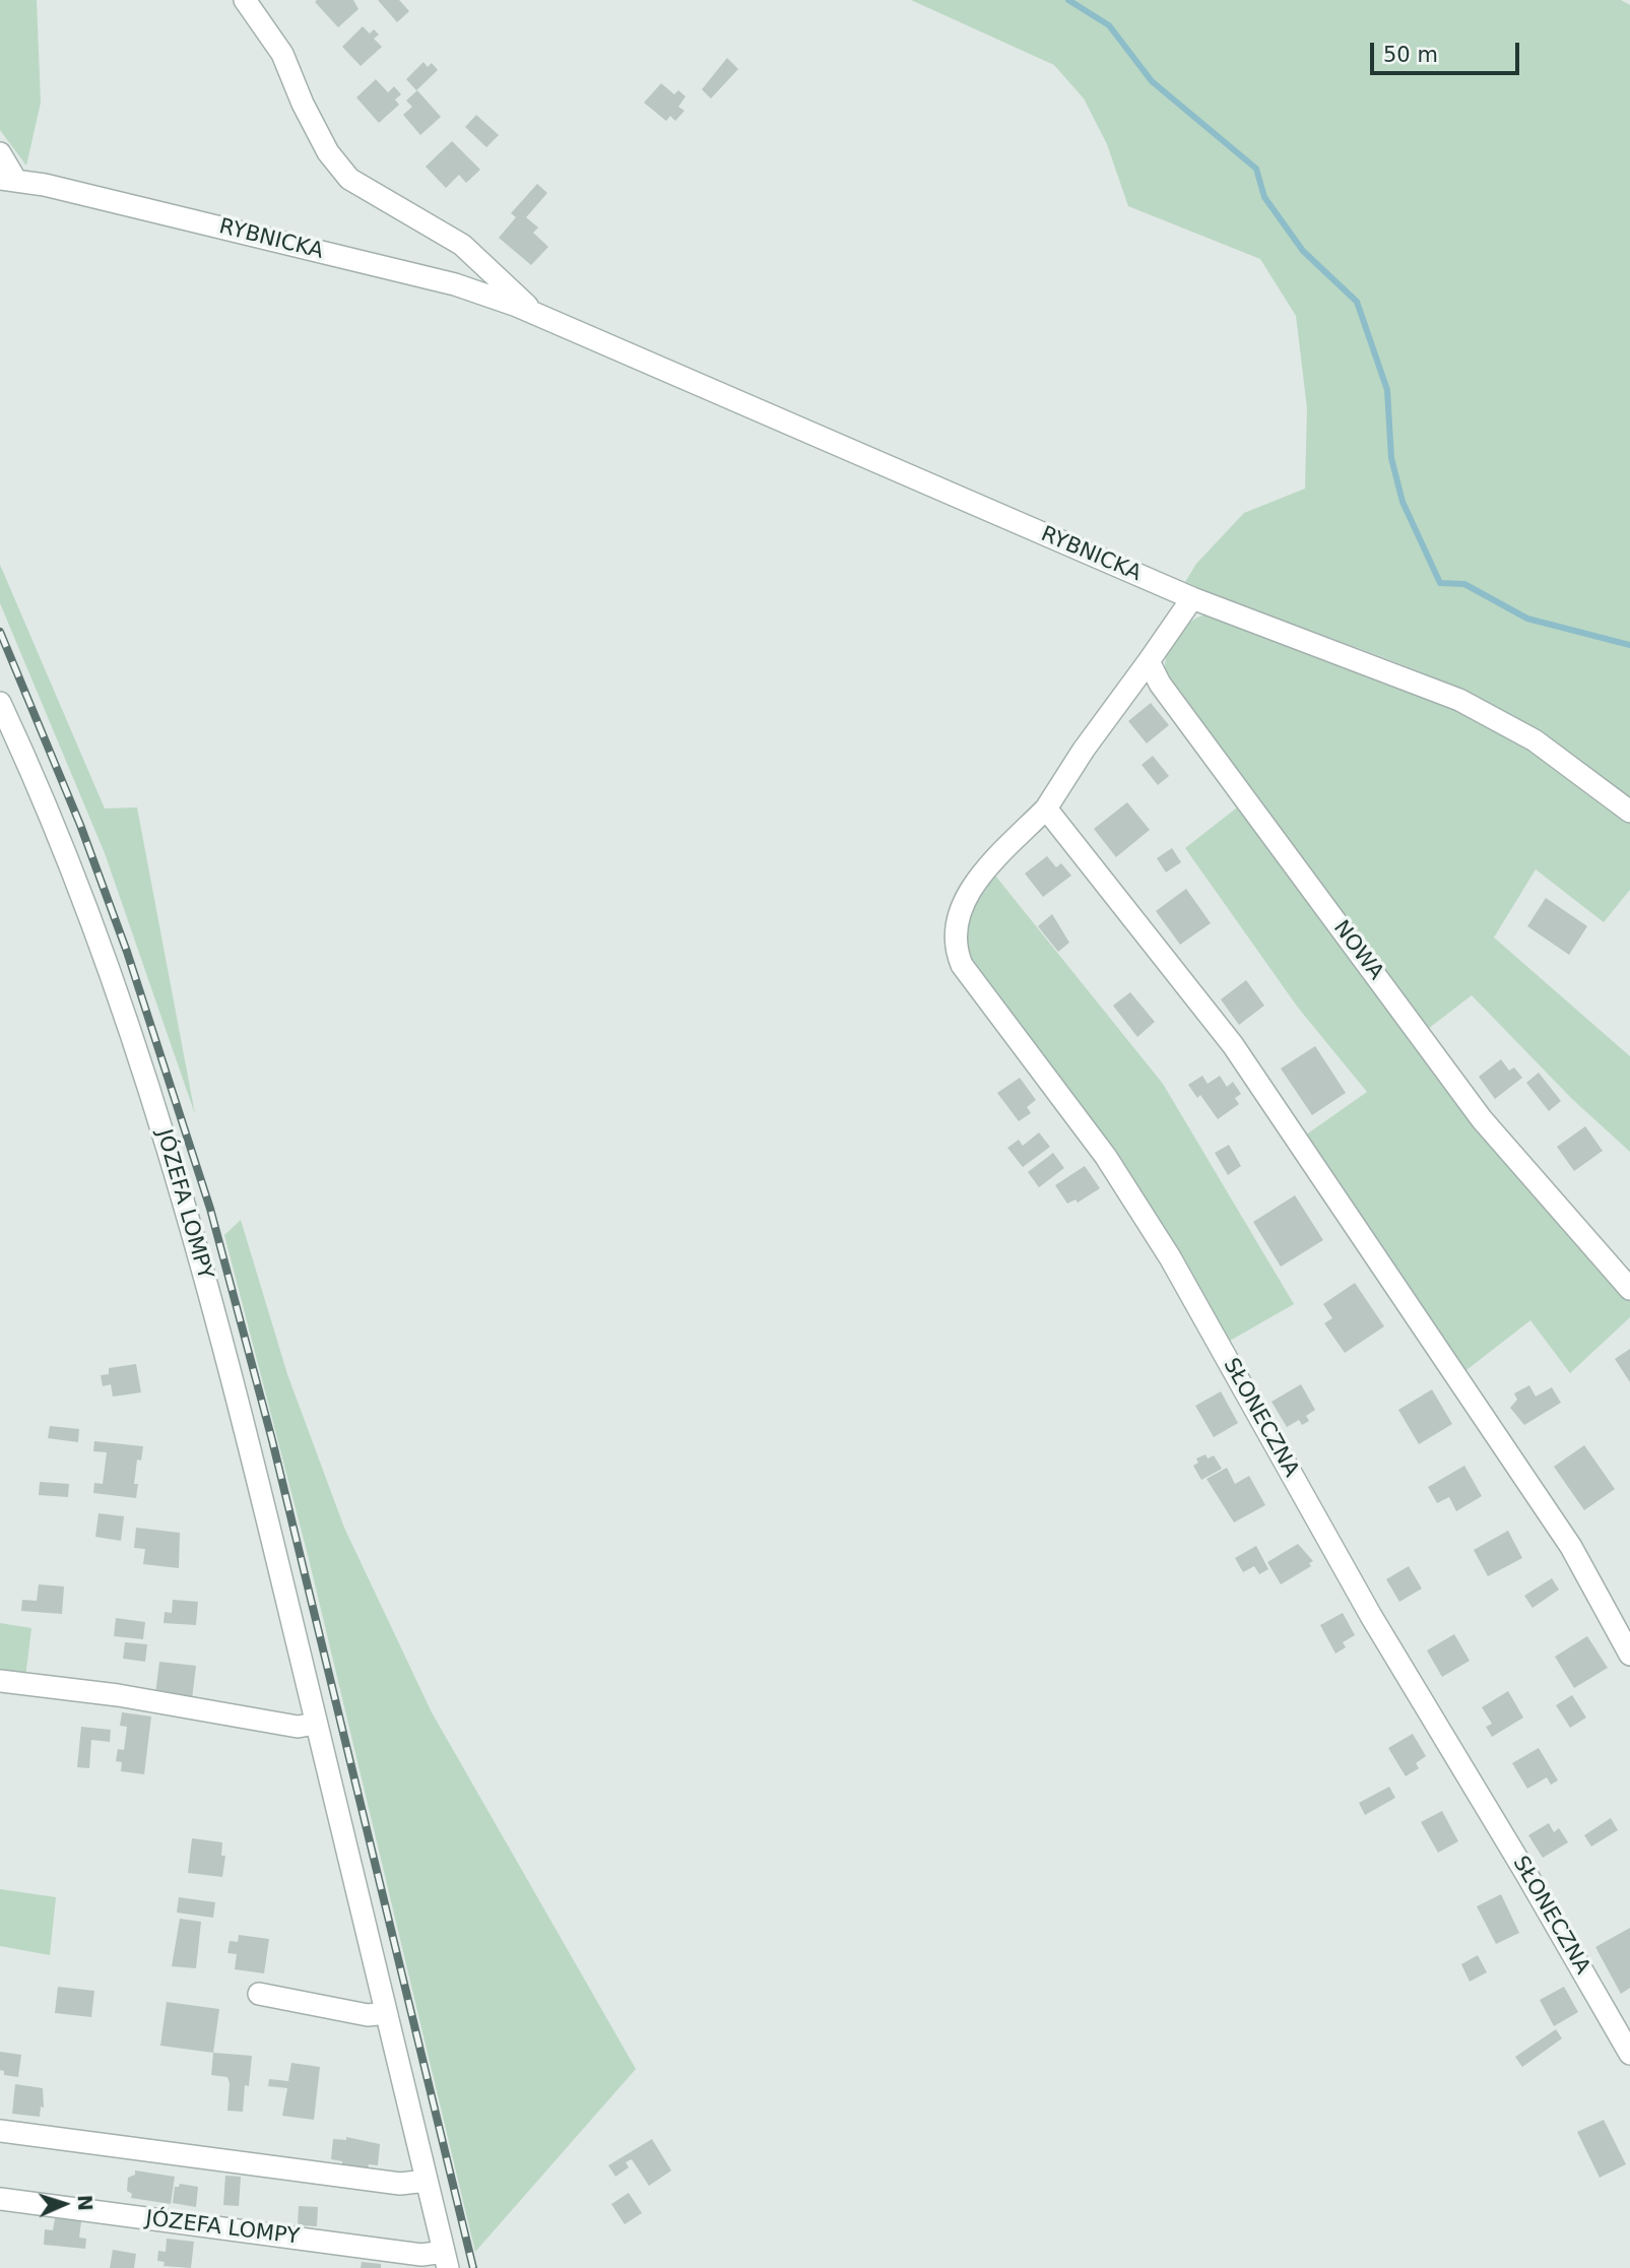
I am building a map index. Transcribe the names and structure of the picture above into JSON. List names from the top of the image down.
{
  "streets": {
    "street": [
      "RYBNICKA",
      "NOWA",
      "JÓZEFA LOMPY",
      "SŁONECZNA"
    ]
  },
  "crossings": [
    ["NOWA", "SŁONECZNA"]
  ],
  "scale_bar": "50 m",
  "north": "right"
}
